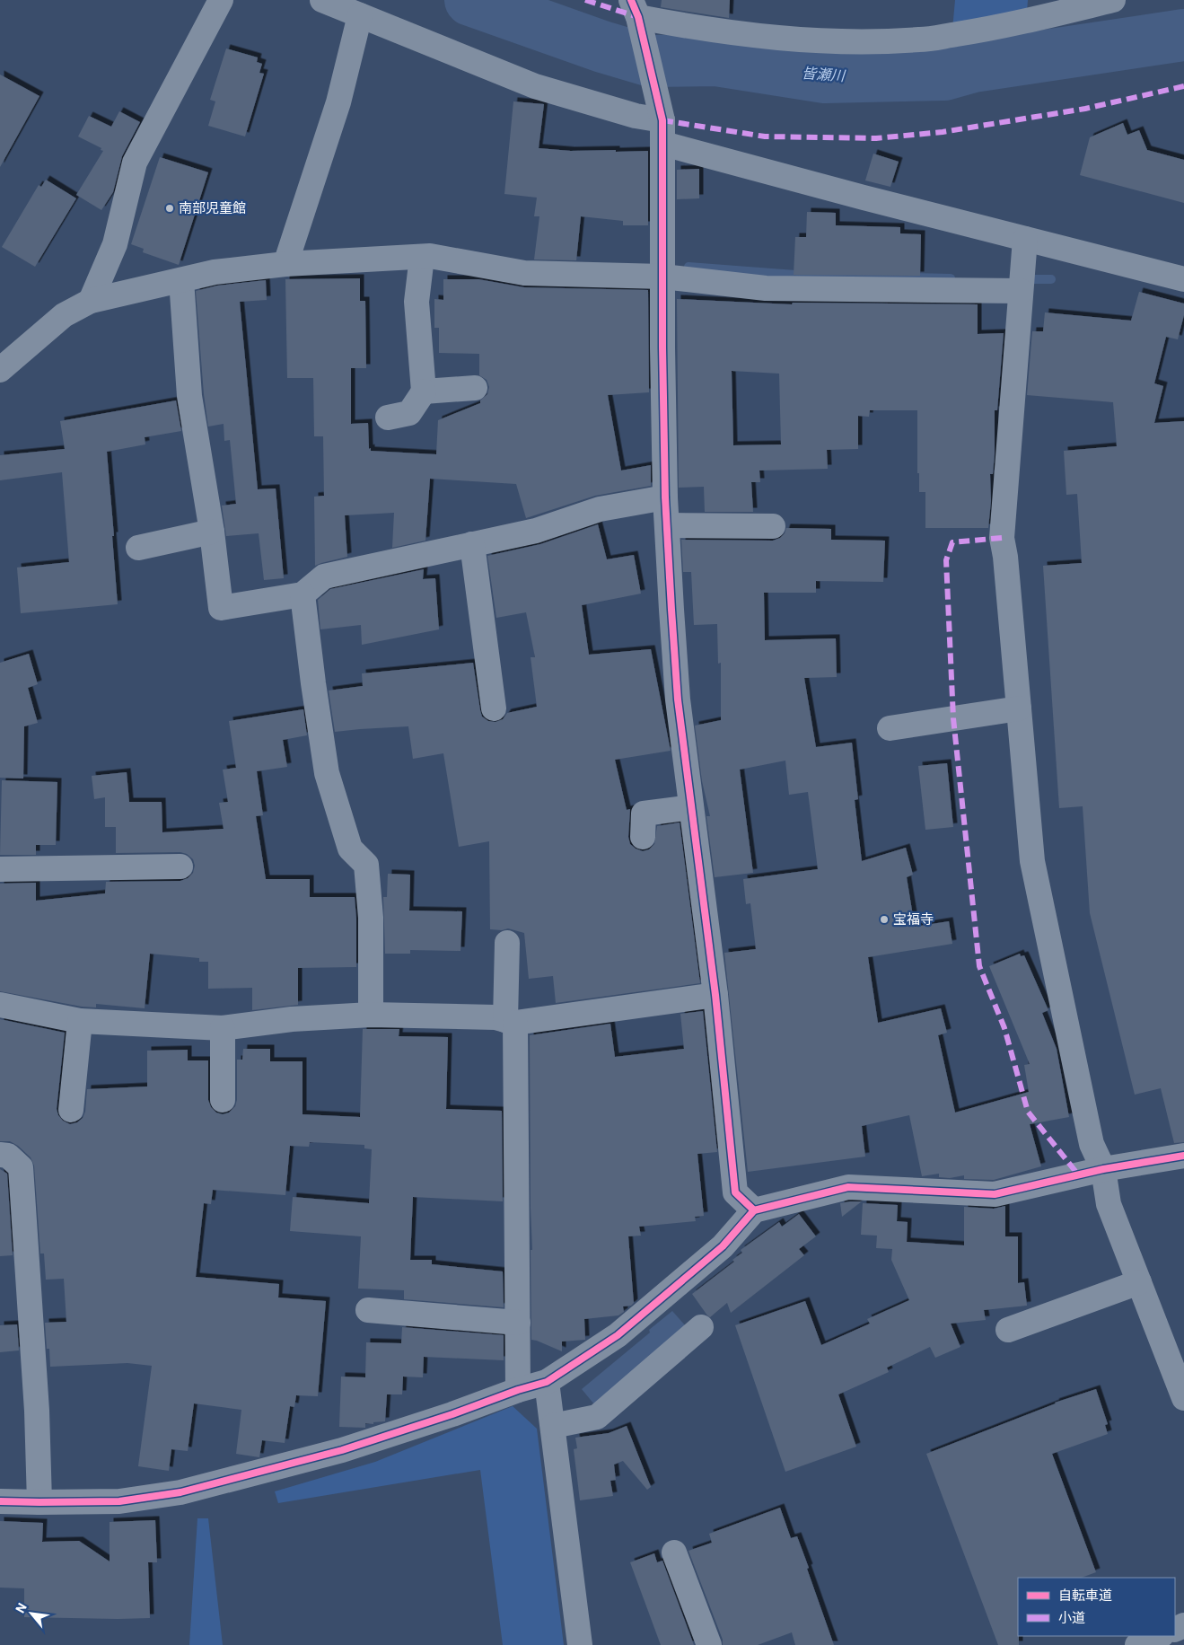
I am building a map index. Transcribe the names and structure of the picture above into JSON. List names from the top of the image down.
{
  "water": ["皆瀬川"],
  "places": ["南部児童館", "宝福寺"],
  "legend": ["自転車道", "小道"],
  "north": "top left"
}
